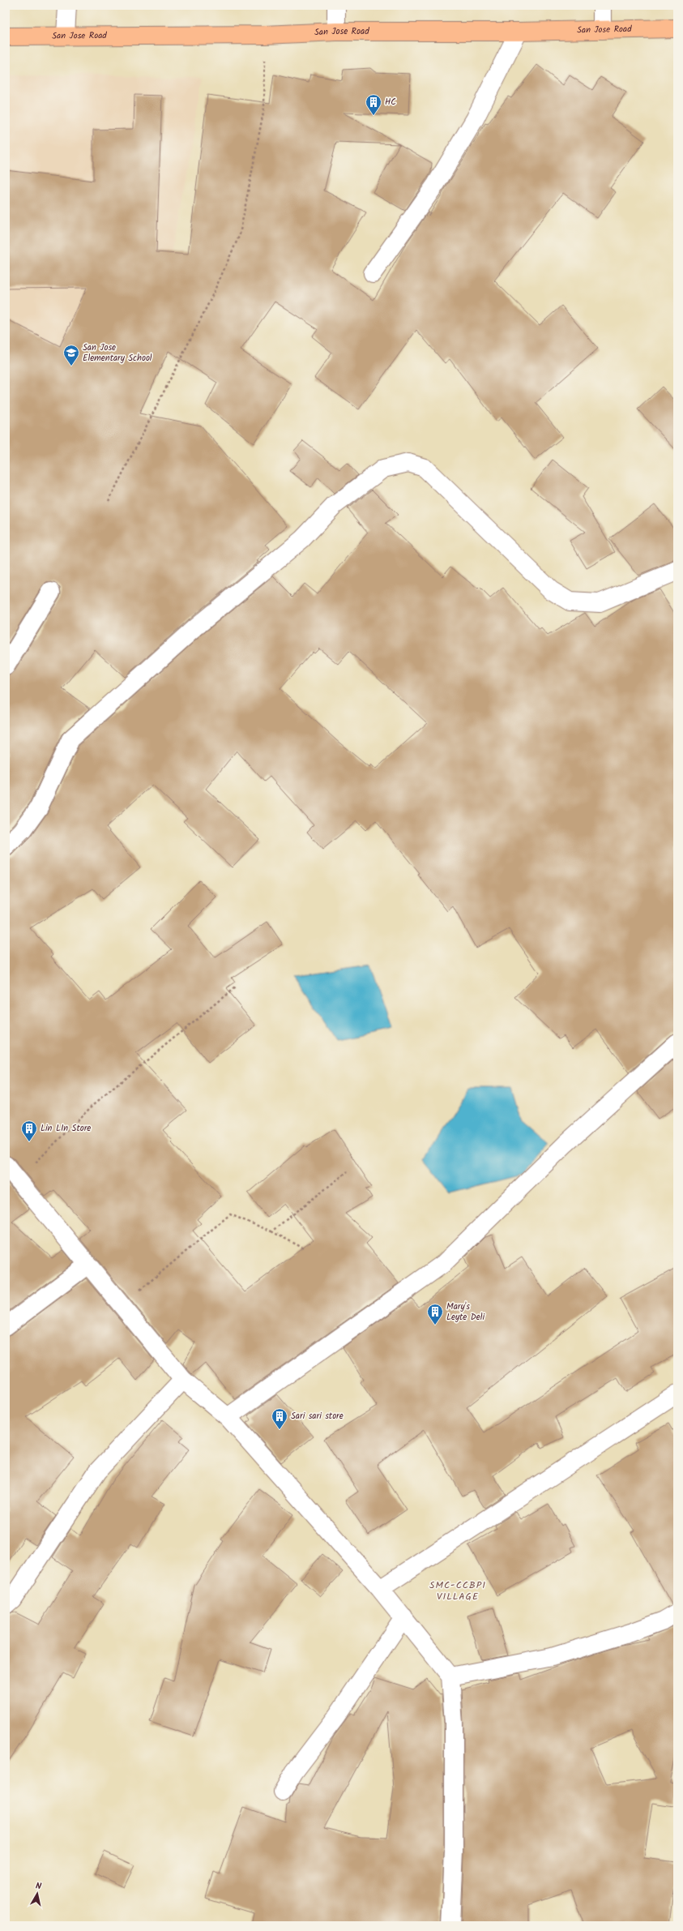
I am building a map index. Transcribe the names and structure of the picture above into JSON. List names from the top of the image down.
{
  "streets": {
    "main road": ["San Jose Road"]
  },
  "districts": ["SMC-CCBPI VILLAGE"],
  "places": {
    "building": [
      "HC",
      "Lin LIn Store",
      "Mary's Leyte Deli",
      "Sari sari store"
    ],
    "school or university": ["San Jose Elementary School"]
  },
  "north": "top"
}
